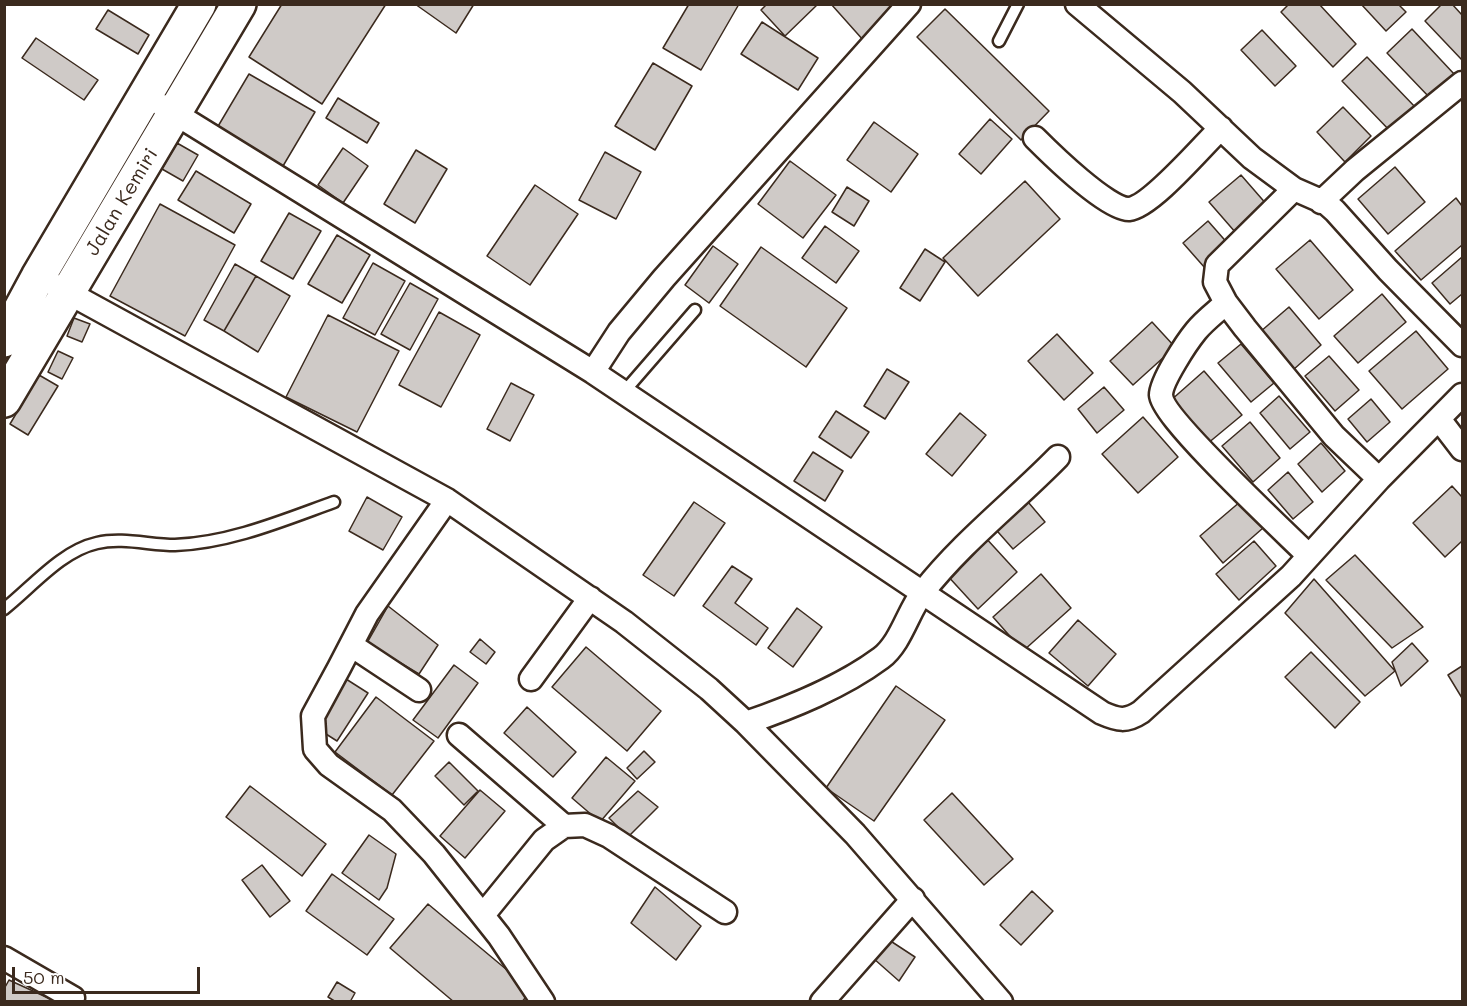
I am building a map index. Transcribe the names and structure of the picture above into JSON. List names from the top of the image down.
{
  "streets": {
    "highway": ["Jalan Kemiri"]
  },
  "scale_bar": "50 m"
}
